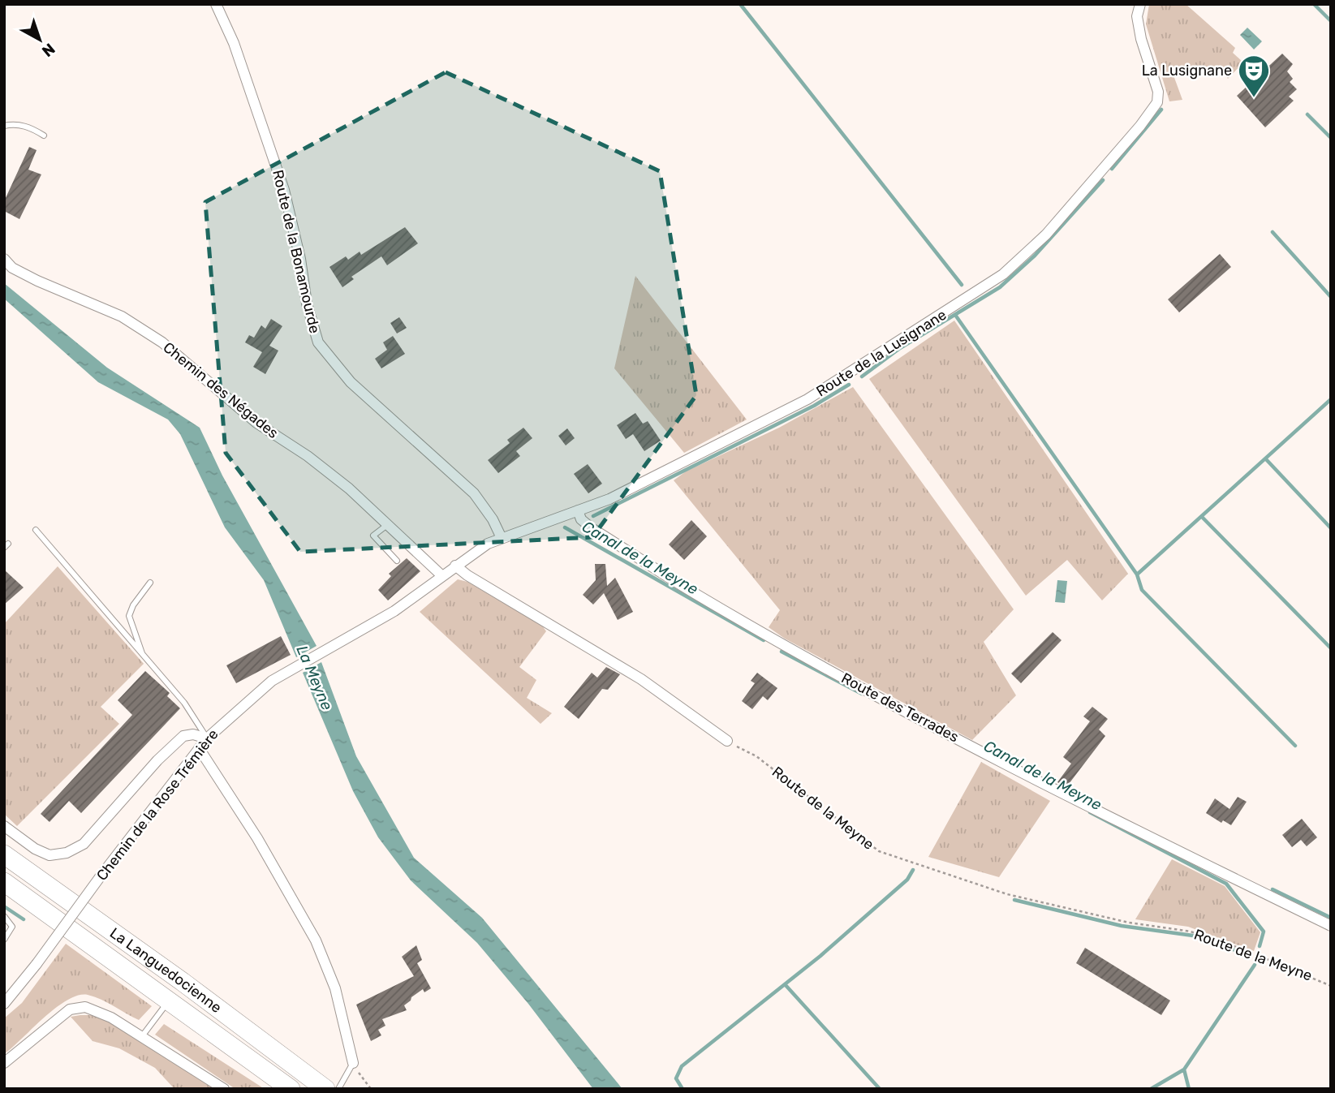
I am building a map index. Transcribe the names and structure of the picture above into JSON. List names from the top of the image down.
{
  "streets": {
    "highway": ["La Languedocienne"],
    "street": [
      "Route de la Bonamourde",
      "Route de la Lusignane",
      "Chemin des Négades",
      "Route des Terrades",
      "Chemin de la Rose Trémière"
    ],
    "path": ["Route de la Meyne"]
  },
  "crossings": [
    ["Route de la Bonamourde", "Route de la Lusignane"],
    ["Route de la Lusignane", "Route des Terrades"],
    ["Route de la Lusignane", "Chemin de la Rose Trémière"],
    ["Chemin des Négades", "Chemin de la Rose Trémière"]
  ],
  "water": ["Canal de la Meyne", "La Meyne"],
  "places": {
    "theatre": ["La Lusignane"]
  },
  "north": "bottom right"
}
